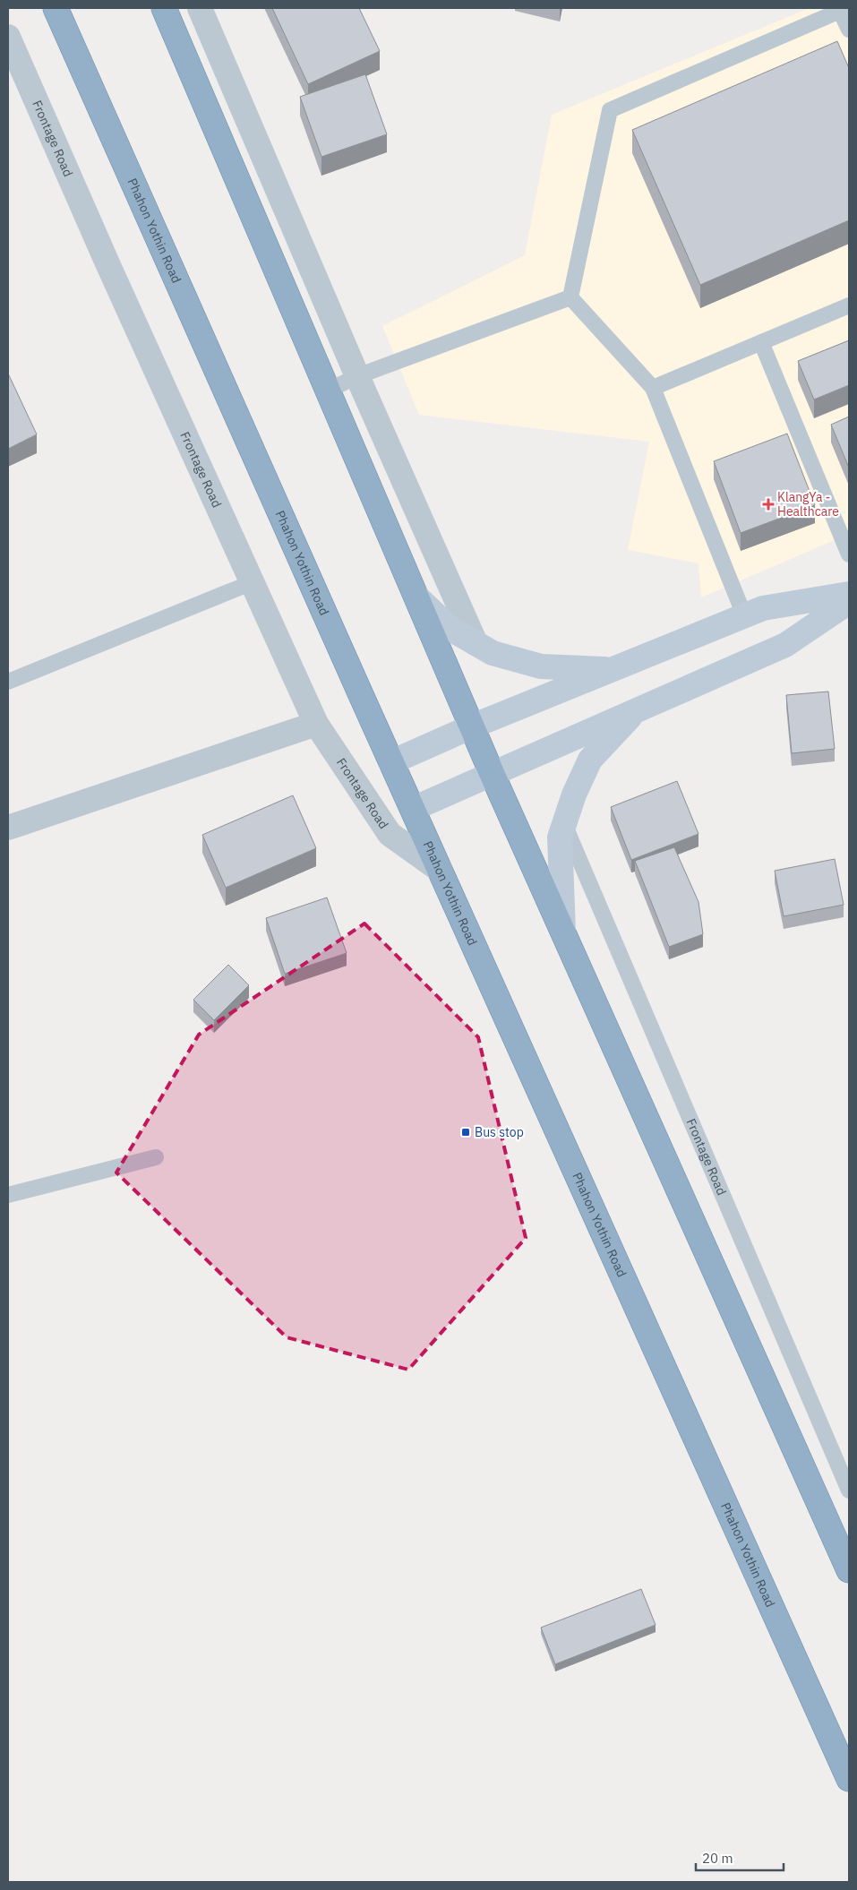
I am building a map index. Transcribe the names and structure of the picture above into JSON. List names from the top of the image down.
{
  "streets": {
    "highway": ["Phahon Yothin Road"],
    "street": ["Frontage Road"]
  },
  "crossings": [
    ["Frontage Road", "Phahon Yothin Road"]
  ],
  "places": {
    "health": ["KlangYa - Healthcare"],
    "transit": ["Bus stop"]
  },
  "scale_bar": "20 m"
}
